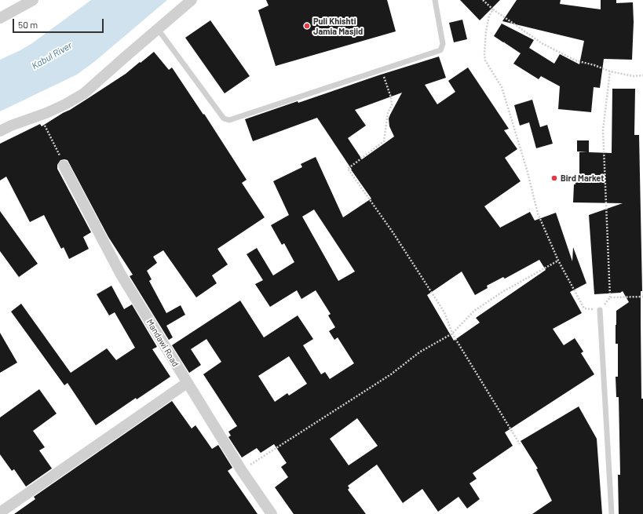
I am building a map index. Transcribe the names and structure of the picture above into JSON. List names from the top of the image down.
{
  "streets": {
    "street": ["Mandawi Road"]
  },
  "water": ["Kabul River"],
  "places": ["Puli Khishti Jamia Masjid", "Bird Market"],
  "scale_bar": "50 m"
}
